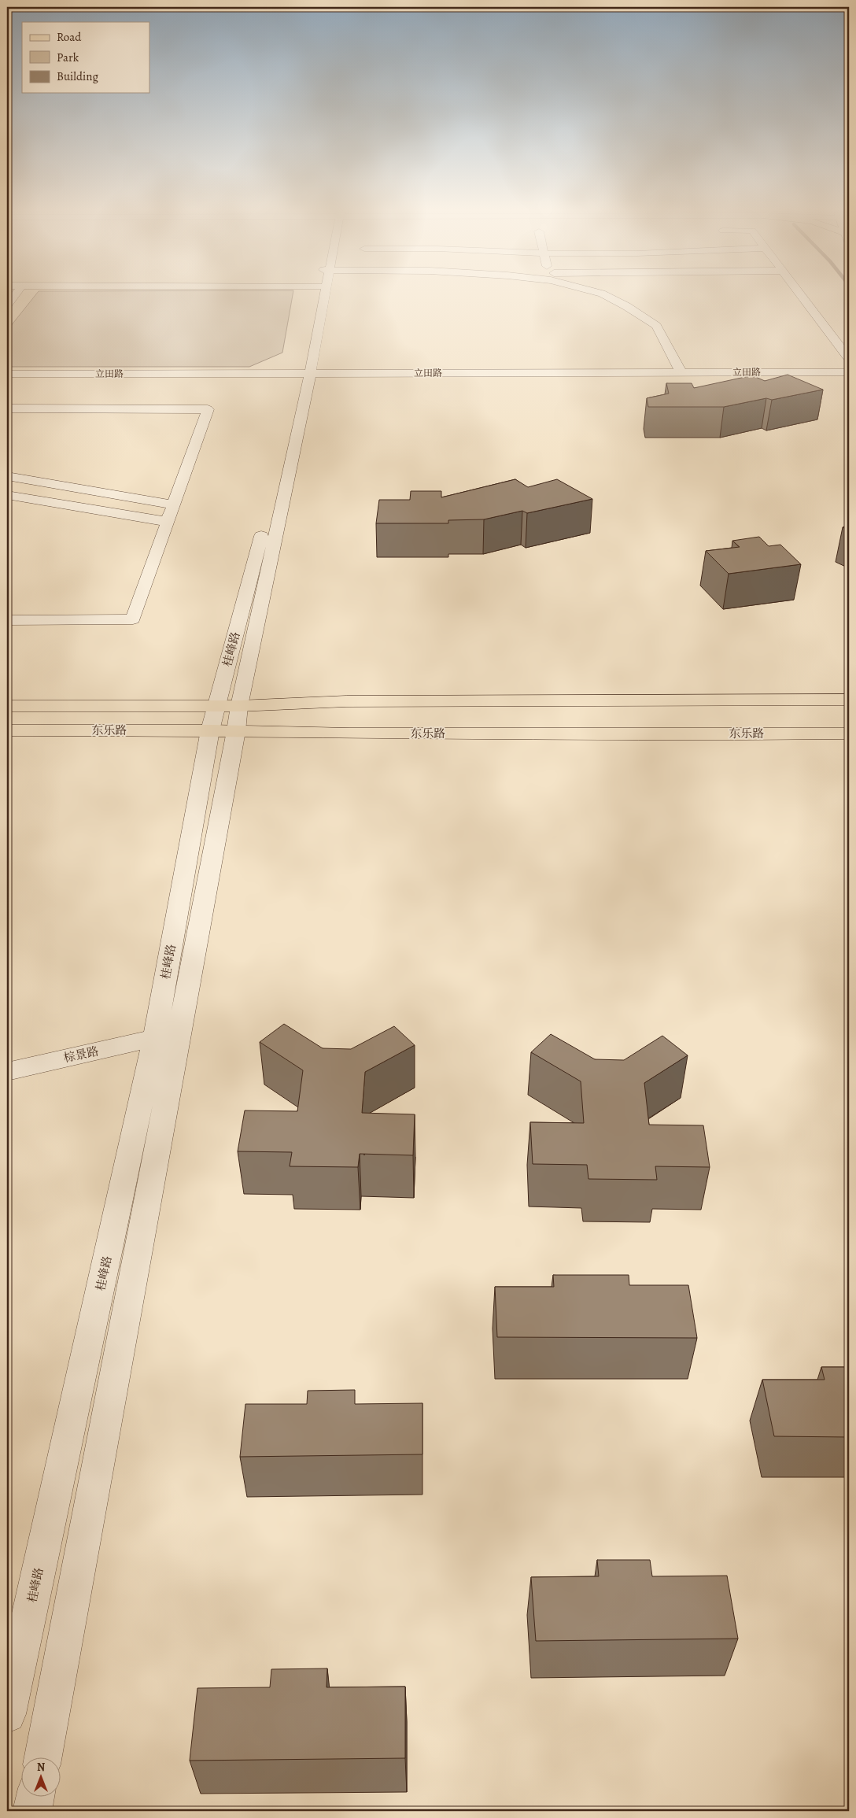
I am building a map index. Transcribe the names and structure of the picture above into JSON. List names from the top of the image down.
{
  "streets": {
    "main road": ["东乐路"],
    "street": ["立田路", "桂峰路", "棕景路"]
  },
  "crossings": [
    ["立田路", "桂峰路"],
    ["桂峰路", "东乐路"],
    ["桂峰路", "棕景路"]
  ],
  "legend": ["Road", "Park", "Building"],
  "north": "top"
}
